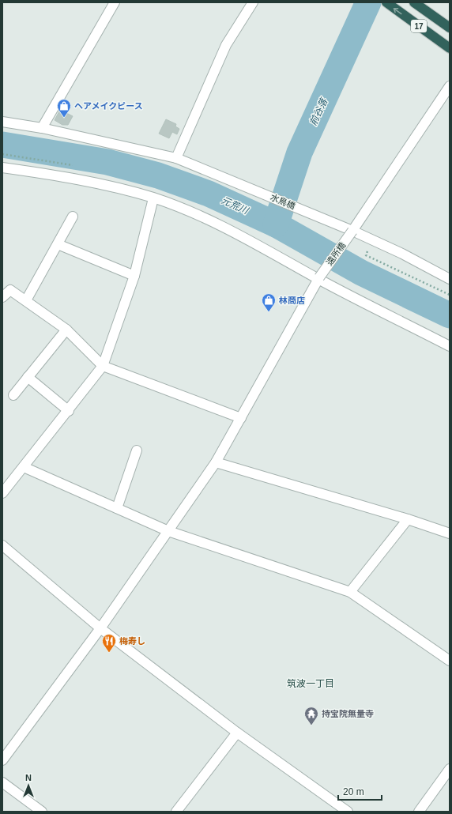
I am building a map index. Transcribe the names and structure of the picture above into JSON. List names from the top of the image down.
{
  "streets": {
    "highway": ["17"],
    "street": ["水鳥橋", "遠所橋"]
  },
  "crossings": [
    ["水鳥橋", "遠所橋"]
  ],
  "districts": ["筑波一丁目"],
  "water": ["前谷落", "元荒川"],
  "places": {
    "shop": ["ヘアメイクピース", "林商店"],
    "restaurant": ["梅寿し"],
    "temple": ["持宝院無量寺"]
  },
  "scale_bar": "20 m",
  "north": "top"
}
